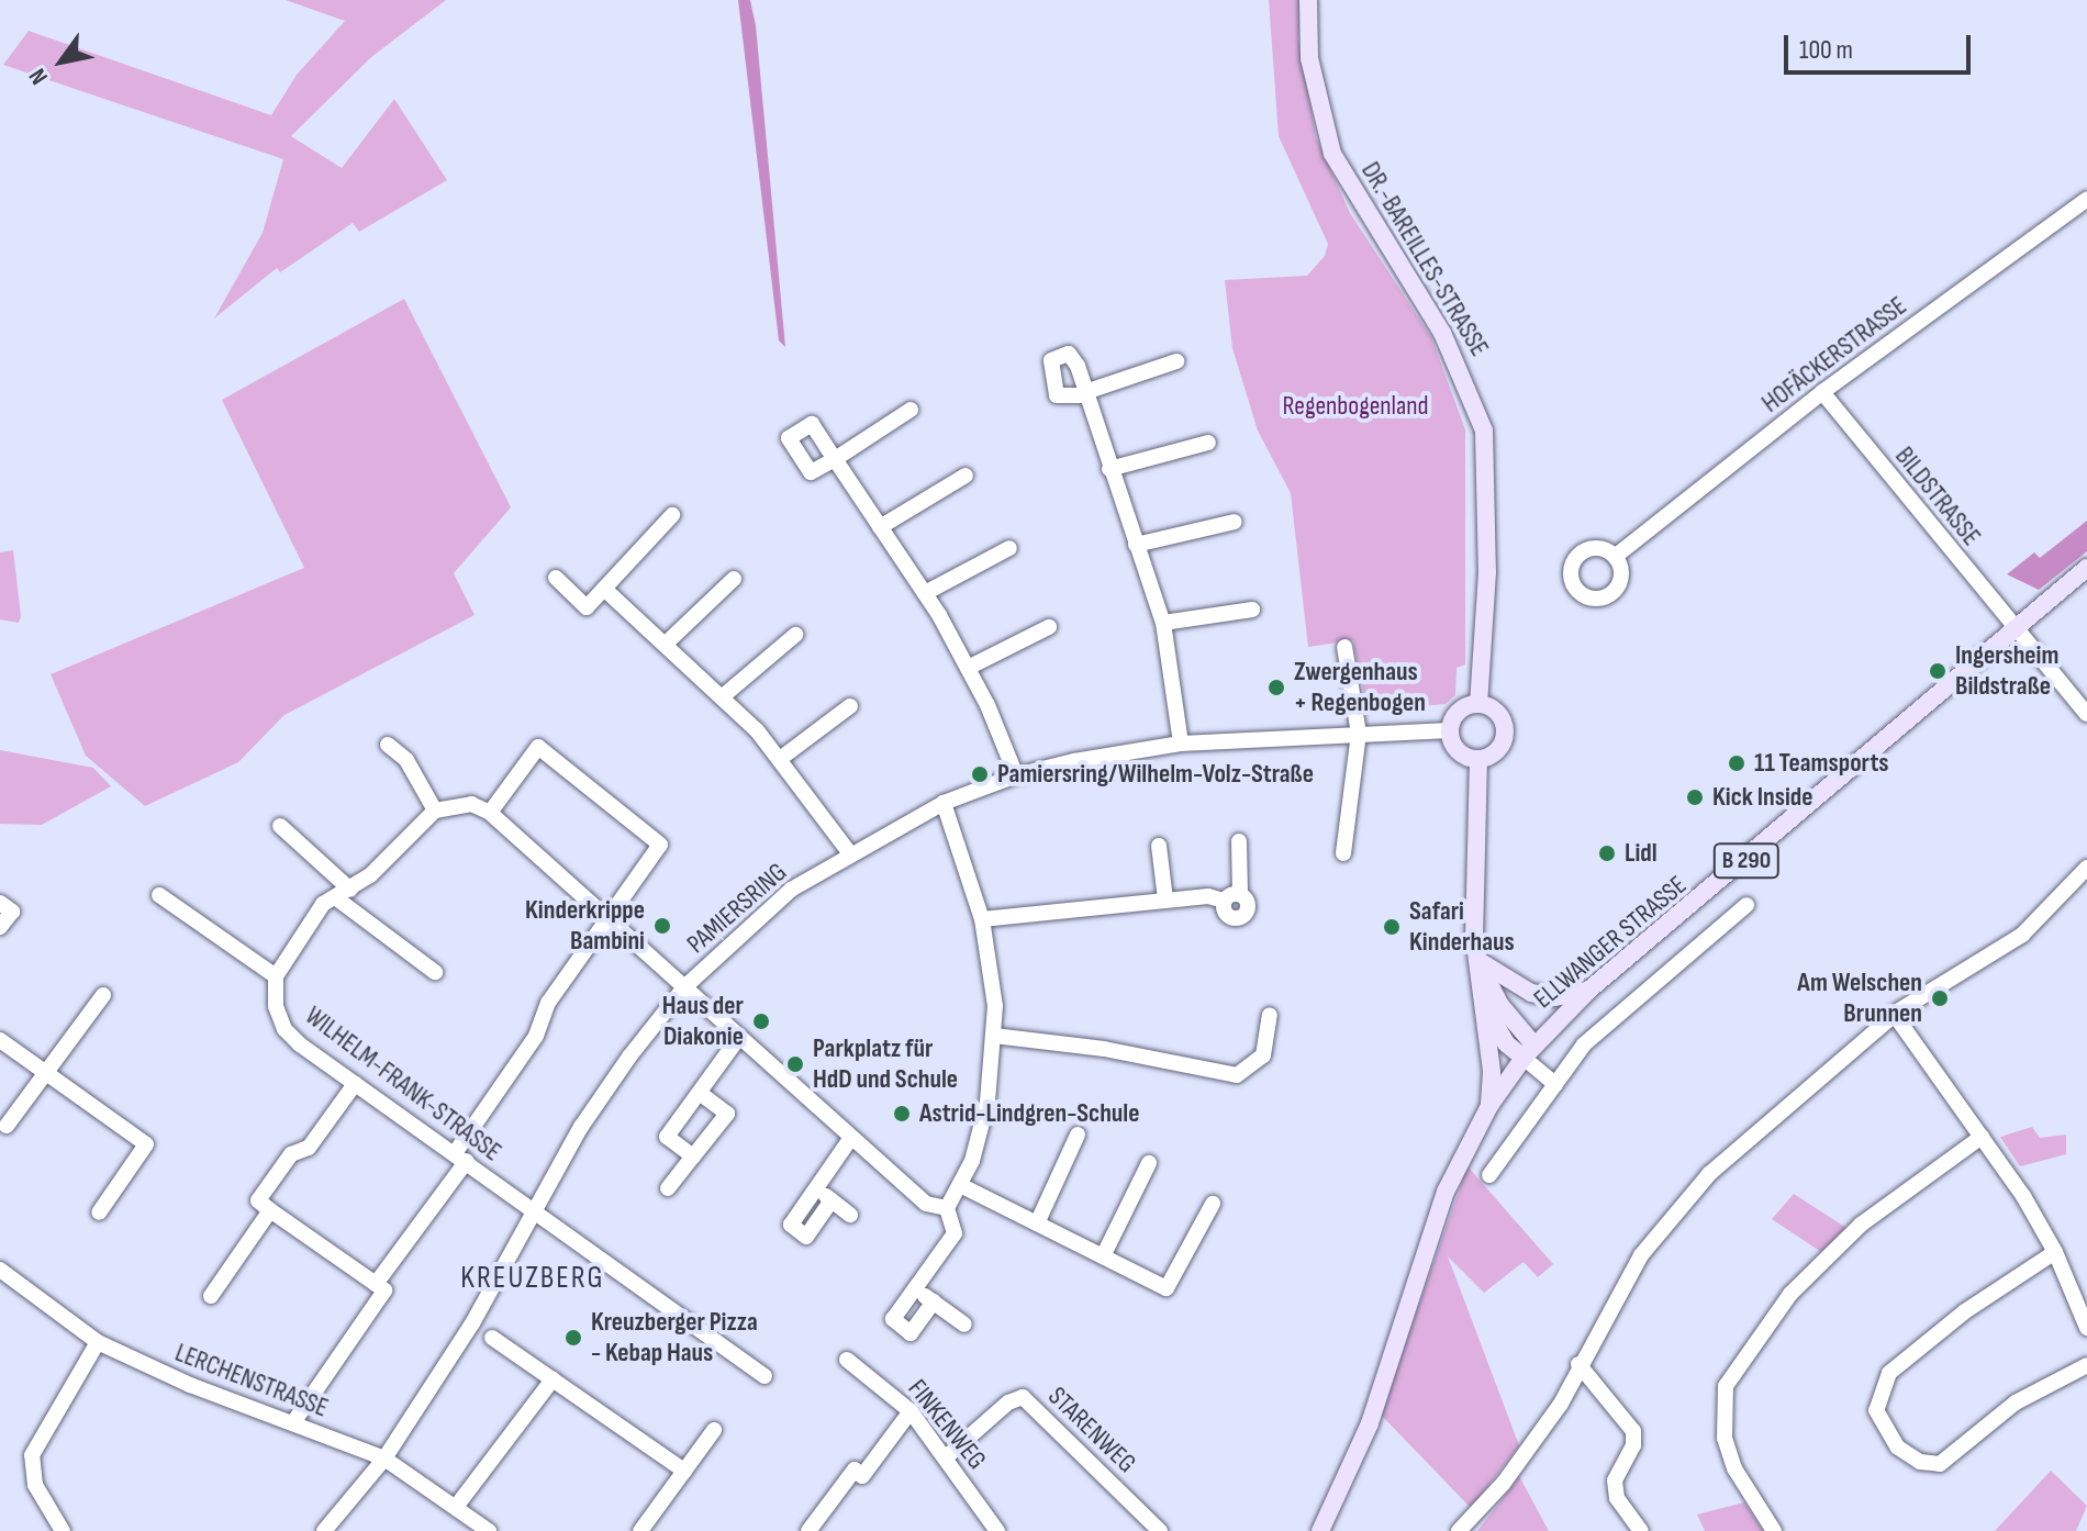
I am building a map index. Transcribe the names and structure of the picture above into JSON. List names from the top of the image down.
{
  "streets": {
    "main road": ["DR.-BAREILLES-STRASSE", "B 290", "ELLWANGER STRASSE"],
    "street": [
      "HOFÄCKERSTRASSE",
      "BILDSTRASSE",
      "PAMIERSRING",
      "WILHELM-FRANK-STRASSE",
      "LERCHENSTRASSE",
      "FINKENWEG",
      "STARENWEG"
    ]
  },
  "crossings": [
    ["DR.-BAREILLES-STRASSE", "PAMIERSRING"],
    ["HOFÄCKERSTRASSE", "BILDSTRASSE"],
    ["BILDSTRASSE", "ELLWANGER STRASSE"],
    ["PAMIERSRING", "WILHELM-FRANK-STRASSE"],
    ["PAMIERSRING", "LERCHENSTRASSE"],
    ["FINKENWEG", "STARENWEG"]
  ],
  "districts": ["KREUZBERG"],
  "parks": ["Regenbogenland"],
  "places": [
    "Ingersheim Bildstraße",
    "Zwergenhaus + Regenbogen",
    "11 Teamsports",
    "Pamiersring/Wilhelm-Volz-Straße",
    "Kick Inside",
    "Lidl",
    "Kinderkrippe Bambini",
    "Safari Kinderhaus",
    "Am Welschen Brunnen",
    "Haus der Diakonie",
    "Parkplatz für HdD und Schule",
    "Astrid-Lindgren-Schule",
    "Kreuzberger Pizza - Kebap Haus"
  ],
  "scale_bar": "100 m",
  "north": "bottom left"
}
